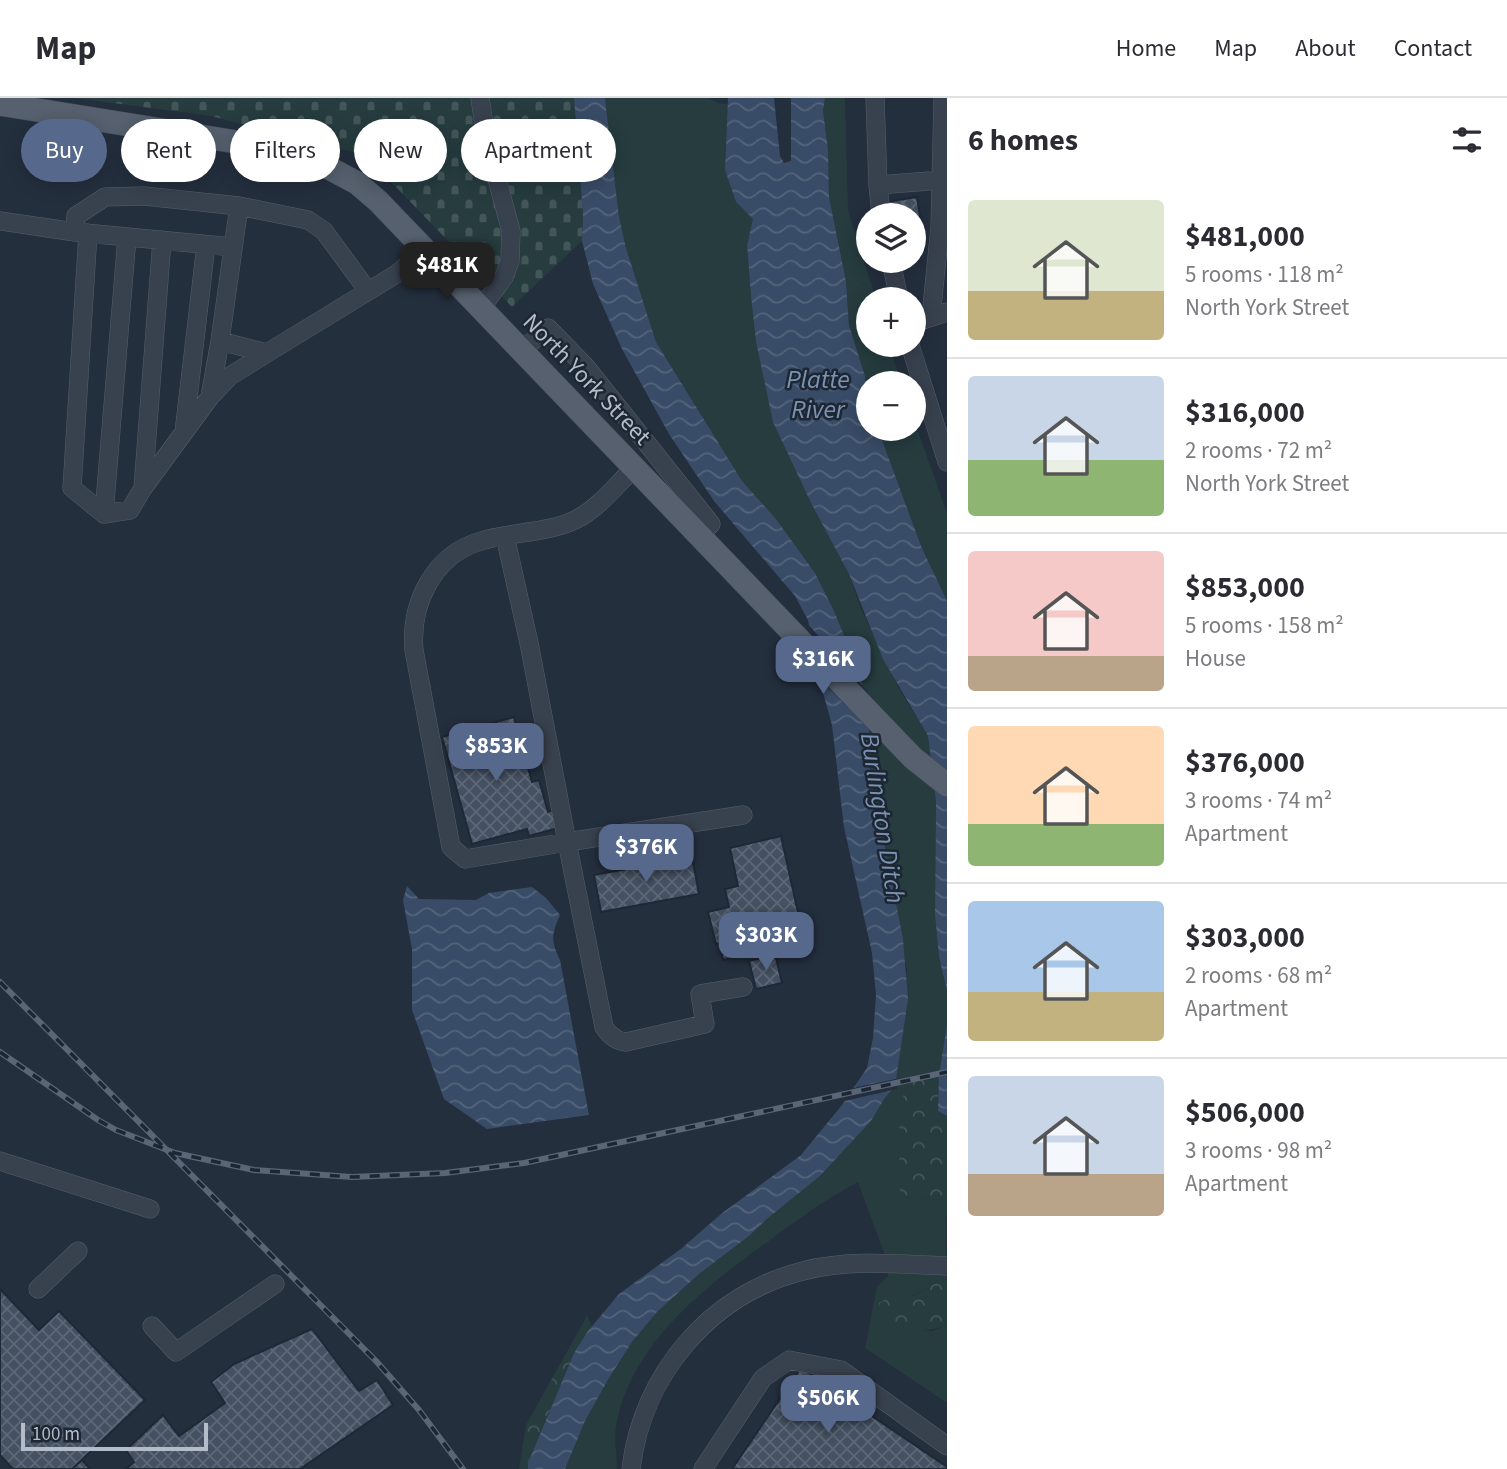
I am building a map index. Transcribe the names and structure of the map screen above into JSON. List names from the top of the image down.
{
  "streets": {
    "main road": ["North York Street"]
  },
  "water": ["Platte River", "Burlington Ditch"],
  "scale_bar": "100 m",
  "page": {
    "header": "Map",
    "nav": [
      "Home",
      "Map",
      "About",
      "Contact"
    ],
    "heading": "6 homes",
    "chip": [
      "Buy",
      "Rent",
      "Filters",
      "New",
      "Apartment"
    ],
    "list": [
      {
        "name": "$481,000",
        "note": "5 rooms · 118 m² · North York Street"
      },
      {
        "name": "$316,000",
        "note": "2 rooms · 72 m² · North York Street"
      },
      {
        "name": "$853,000",
        "note": "5 rooms · 158 m² · House"
      },
      {
        "name": "$376,000",
        "note": "3 rooms · 74 m² · Apartment"
      },
      {
        "name": "$303,000",
        "note": "2 rooms · 68 m² · Apartment"
      },
      {
        "name": "$506,000",
        "note": "3 rooms · 98 m² · Apartment"
      }
    ],
    "map_buttons": ["+", "−"],
    "price": [
      "$481K",
      "$316K",
      "$853K",
      "$376K",
      "$303K",
      "$506K"
    ],
    "scale": "100 m"
  }
}
